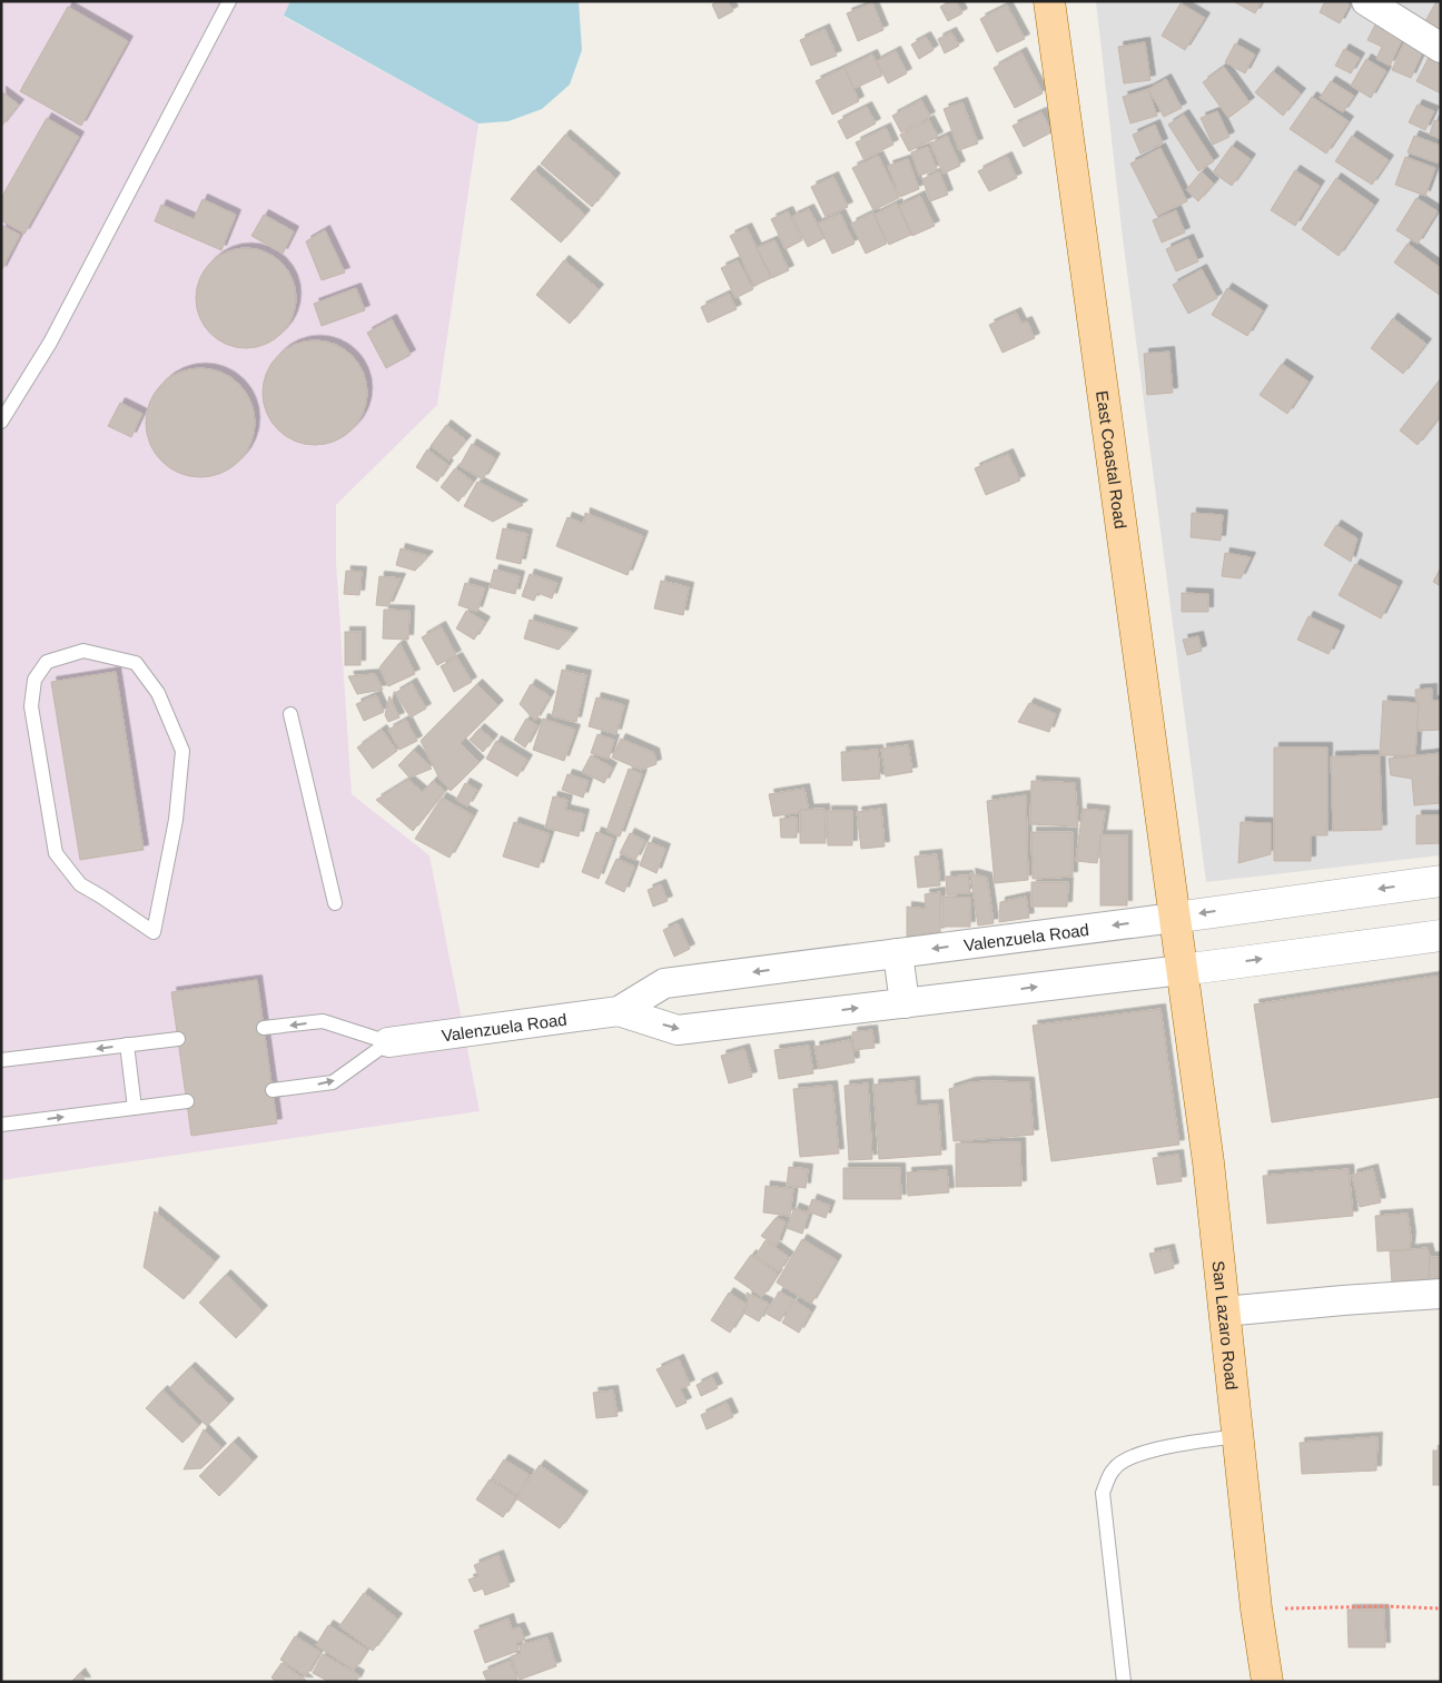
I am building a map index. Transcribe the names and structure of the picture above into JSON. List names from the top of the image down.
{
  "streets": {
    "main road": ["East Coastal Road", "San Lazaro Road"],
    "street": ["Valenzuela Road"]
  },
  "crossings": [
    ["East Coastal Road", "Valenzuela Road"],
    ["East Coastal Road", "San Lazaro Road"],
    ["Valenzuela Road", "San Lazaro Road"]
  ]
}
